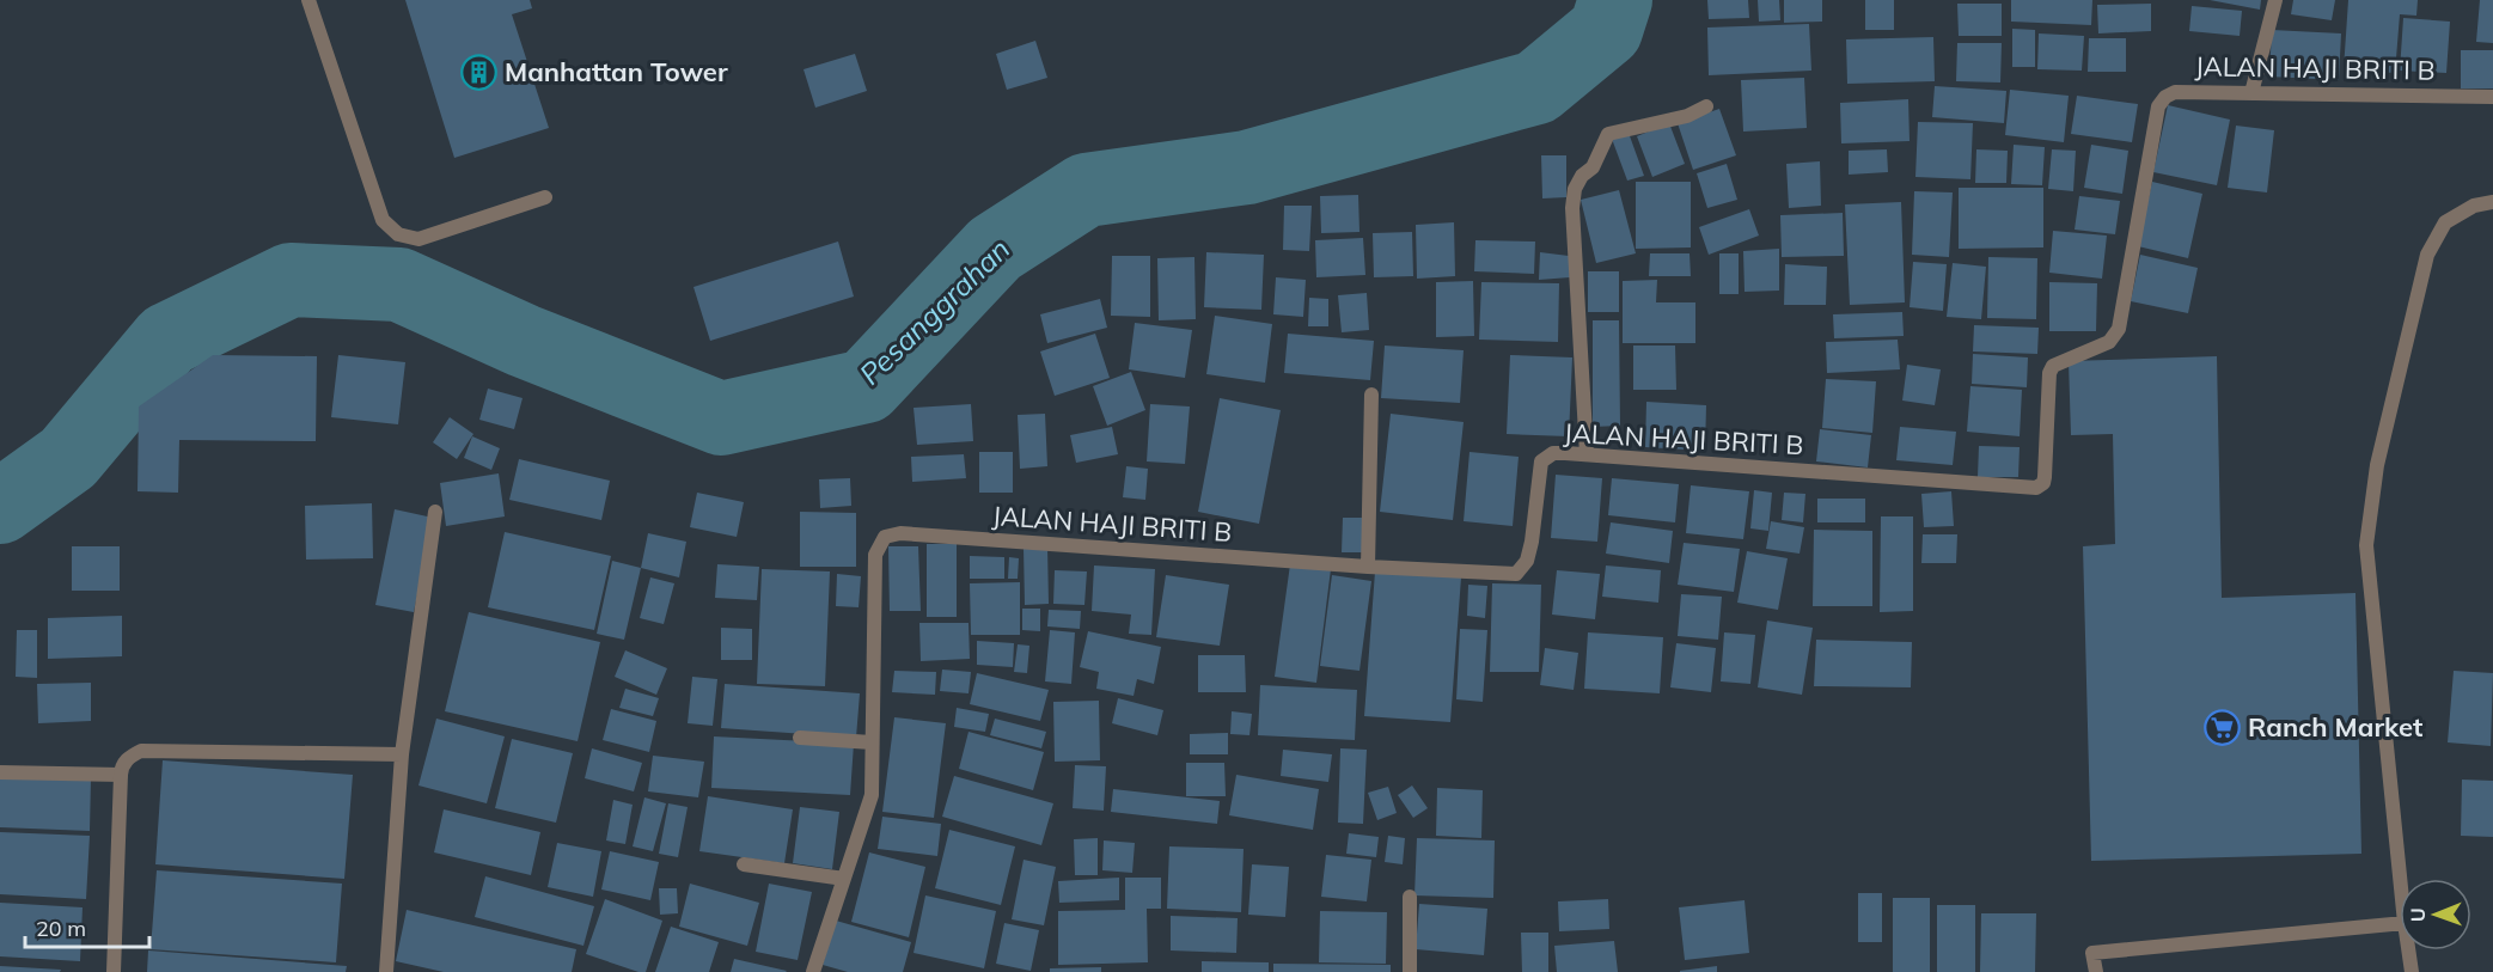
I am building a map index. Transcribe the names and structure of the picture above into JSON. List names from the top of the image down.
{
  "streets": {
    "street": ["JALAN HAJI BRITI B"]
  },
  "water": ["Pesanggrahan"],
  "places": {
    "building": ["Manhattan Tower"],
    "supermarket": ["Ranch Market"]
  },
  "scale_bar": "20 m",
  "north": "left"
}
